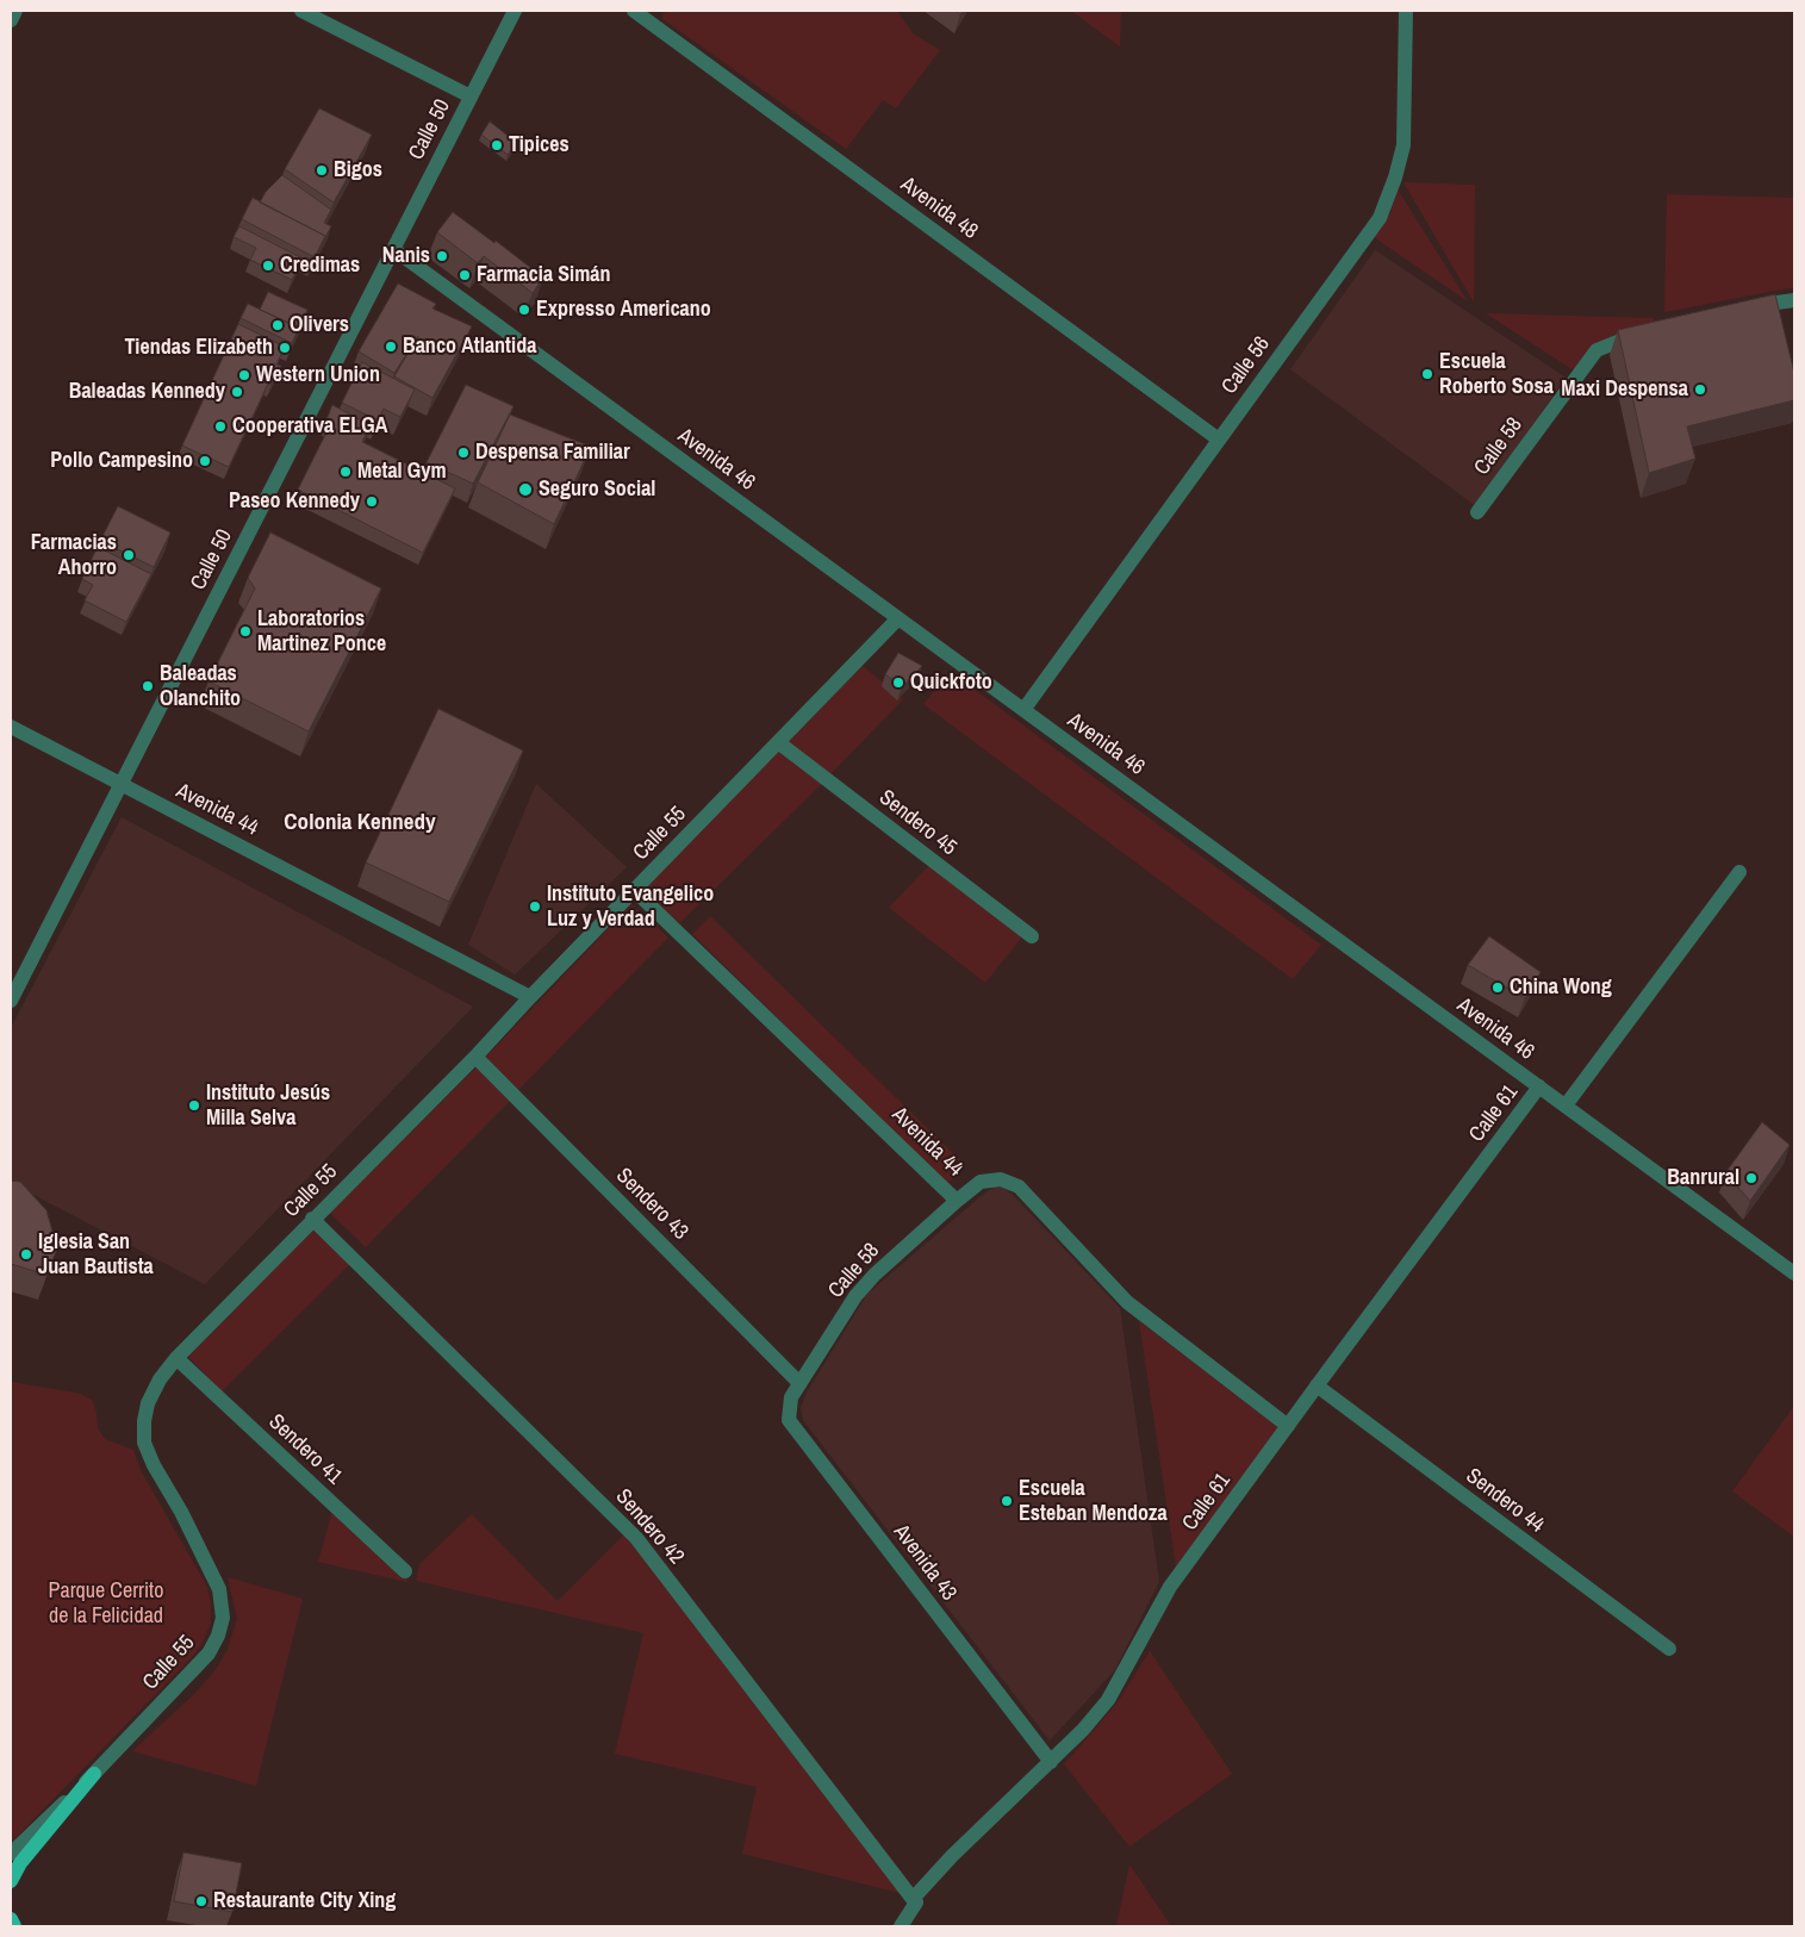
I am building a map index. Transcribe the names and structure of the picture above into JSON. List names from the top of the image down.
{
  "streets": {
    "street": [
      "Calle 50",
      "Avenida 48",
      "Calle 56",
      "Calle 58",
      "Avenida 46",
      "Avenida 44",
      "Sendero 45",
      "Calle 55",
      "Calle 61",
      "Sendero 43",
      "Sendero 41",
      "Sendero 44",
      "Sendero 42",
      "Avenida 43"
    ]
  },
  "crossings": [
    ["Calle 50", "Avenida 46"],
    ["Calle 50", "Avenida 44"],
    ["Avenida 48", "Calle 56"],
    ["Calle 56", "Avenida 46"],
    ["Calle 58", "Avenida 44"],
    ["Calle 58", "Sendero 43"],
    ["Calle 58", "Avenida 43"],
    ["Avenida 46", "Calle 55"],
    ["Avenida 46", "Calle 61"],
    ["Avenida 44", "Calle 55"],
    ["Avenida 44", "Calle 61"],
    ["Sendero 45", "Calle 55"],
    ["Calle 55", "Sendero 43"],
    ["Calle 55", "Sendero 41"],
    ["Calle 55", "Sendero 42"],
    ["Calle 61", "Sendero 44"],
    ["Calle 61", "Sendero 42"],
    ["Calle 61", "Avenida 43"],
    ["Sendero 43", "Avenida 43"]
  ],
  "districts": ["Colonia Kennedy"],
  "parks": ["Parque Cerrito de la Felicidad"],
  "places": [
    "Tipices",
    "Bigos",
    "Nanis",
    "Credimas",
    "Farmacia Simán",
    "Expresso Americano",
    "Olivers",
    "Banco Atlantida",
    "Tiendas Elizabeth",
    "Escuela Roberto Sosa",
    "Western Union",
    "Maxi Despensa",
    "Baleadas Kennedy",
    "Cooperativa ELGA",
    "Despensa Familiar",
    "Pollo Campesino",
    "Metal Gym",
    "Seguro Social",
    "Paseo Kennedy",
    "Farmacias Ahorro",
    "Laboratorios Martinez Ponce",
    "Quickfoto",
    "Baleadas Olanchito",
    "Instituto Evangelico Luz y Verdad",
    "China Wong",
    "Instituto Jesús Milla Selva",
    "Banrural",
    "Iglesia San Juan Bautista",
    "Escuela Esteban Mendoza",
    "Restaurante City Xing"
  ]
}
